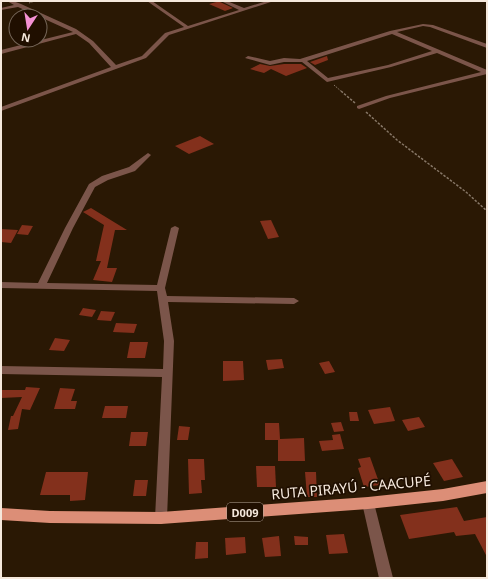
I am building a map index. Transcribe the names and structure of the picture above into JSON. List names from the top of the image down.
{
  "streets": {
    "main road": ["RUTA PIRAYÚ - CAACUPÉ", "D009"]
  },
  "north": "bottom"
}
